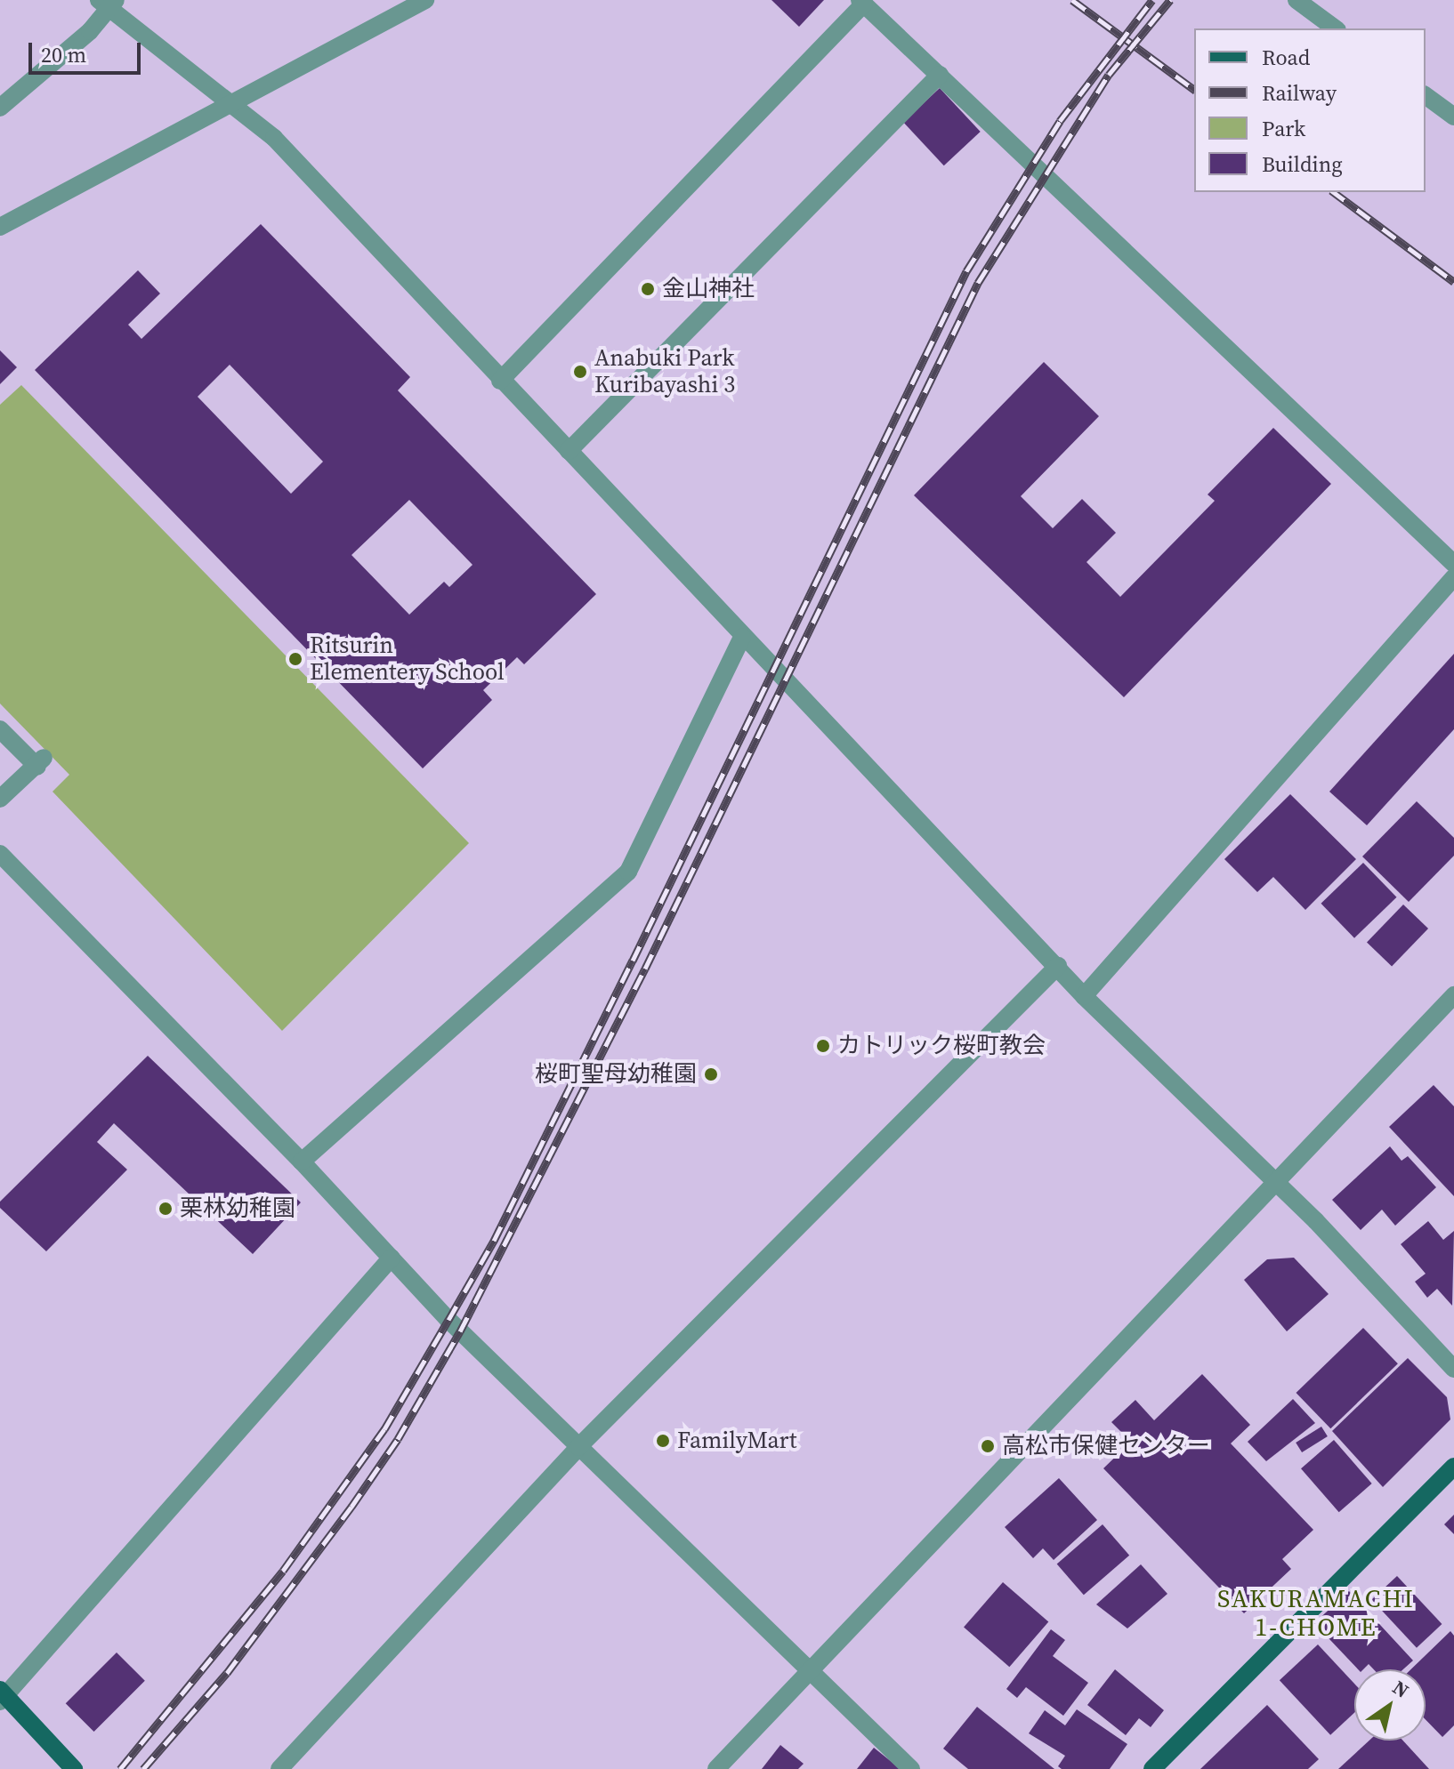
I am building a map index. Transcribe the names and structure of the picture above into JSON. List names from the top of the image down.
{
  "districts": ["SAKURAMACHI 1-CHOME"],
  "places": [
    "金山神社",
    "Anabuki Park Kuribayashi 3",
    "Ritsurin Elementery School",
    "カトリック桜町教会",
    "桜町聖母幼稚園",
    "栗林幼稚園",
    "FamilyMart",
    "高松市保健センター"
  ],
  "legend": [
    "Road",
    "Railway",
    "Park",
    "Building"
  ],
  "scale_bar": "20 m",
  "north": "top right"
}
